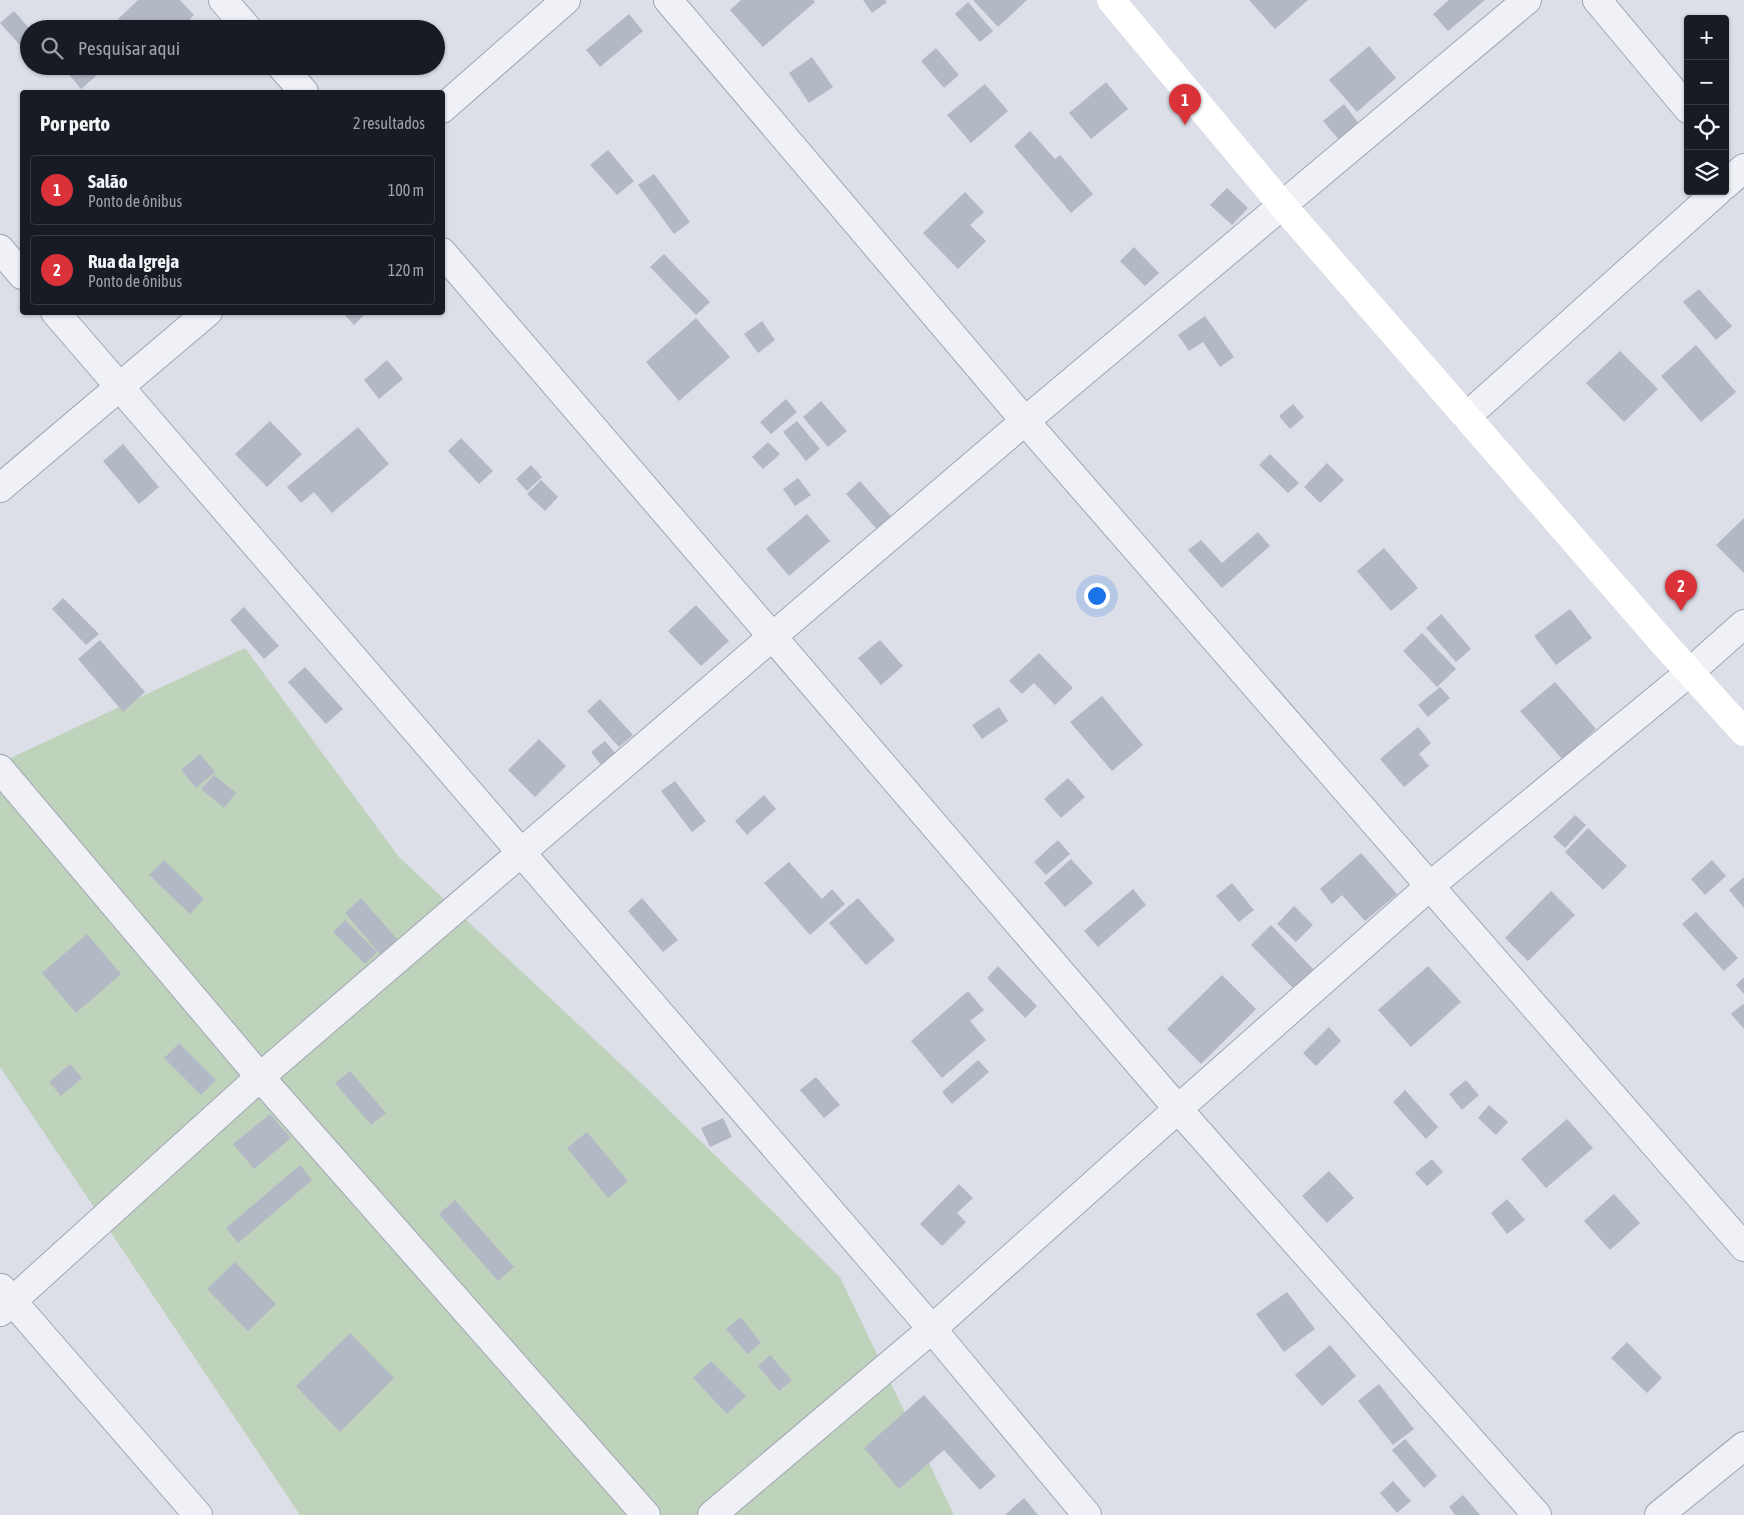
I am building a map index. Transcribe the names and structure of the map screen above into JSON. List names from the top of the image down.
{
  "page": {
    "map_buttons": ["+", "−"],
    "search": "Pesquisar aqui",
    "pins": ["1", "2"],
    "heading": ["Por perto", "2 resultados"],
    "list": [
      {
        "mark": "1",
        "name": "Salão",
        "note": "Ponto de ônibus",
        "value": "100 m"
      },
      {
        "mark": "2",
        "name": "Rua da Igreja",
        "note": "Ponto de ônibus",
        "value": "120 m"
      }
    ]
  }
}
